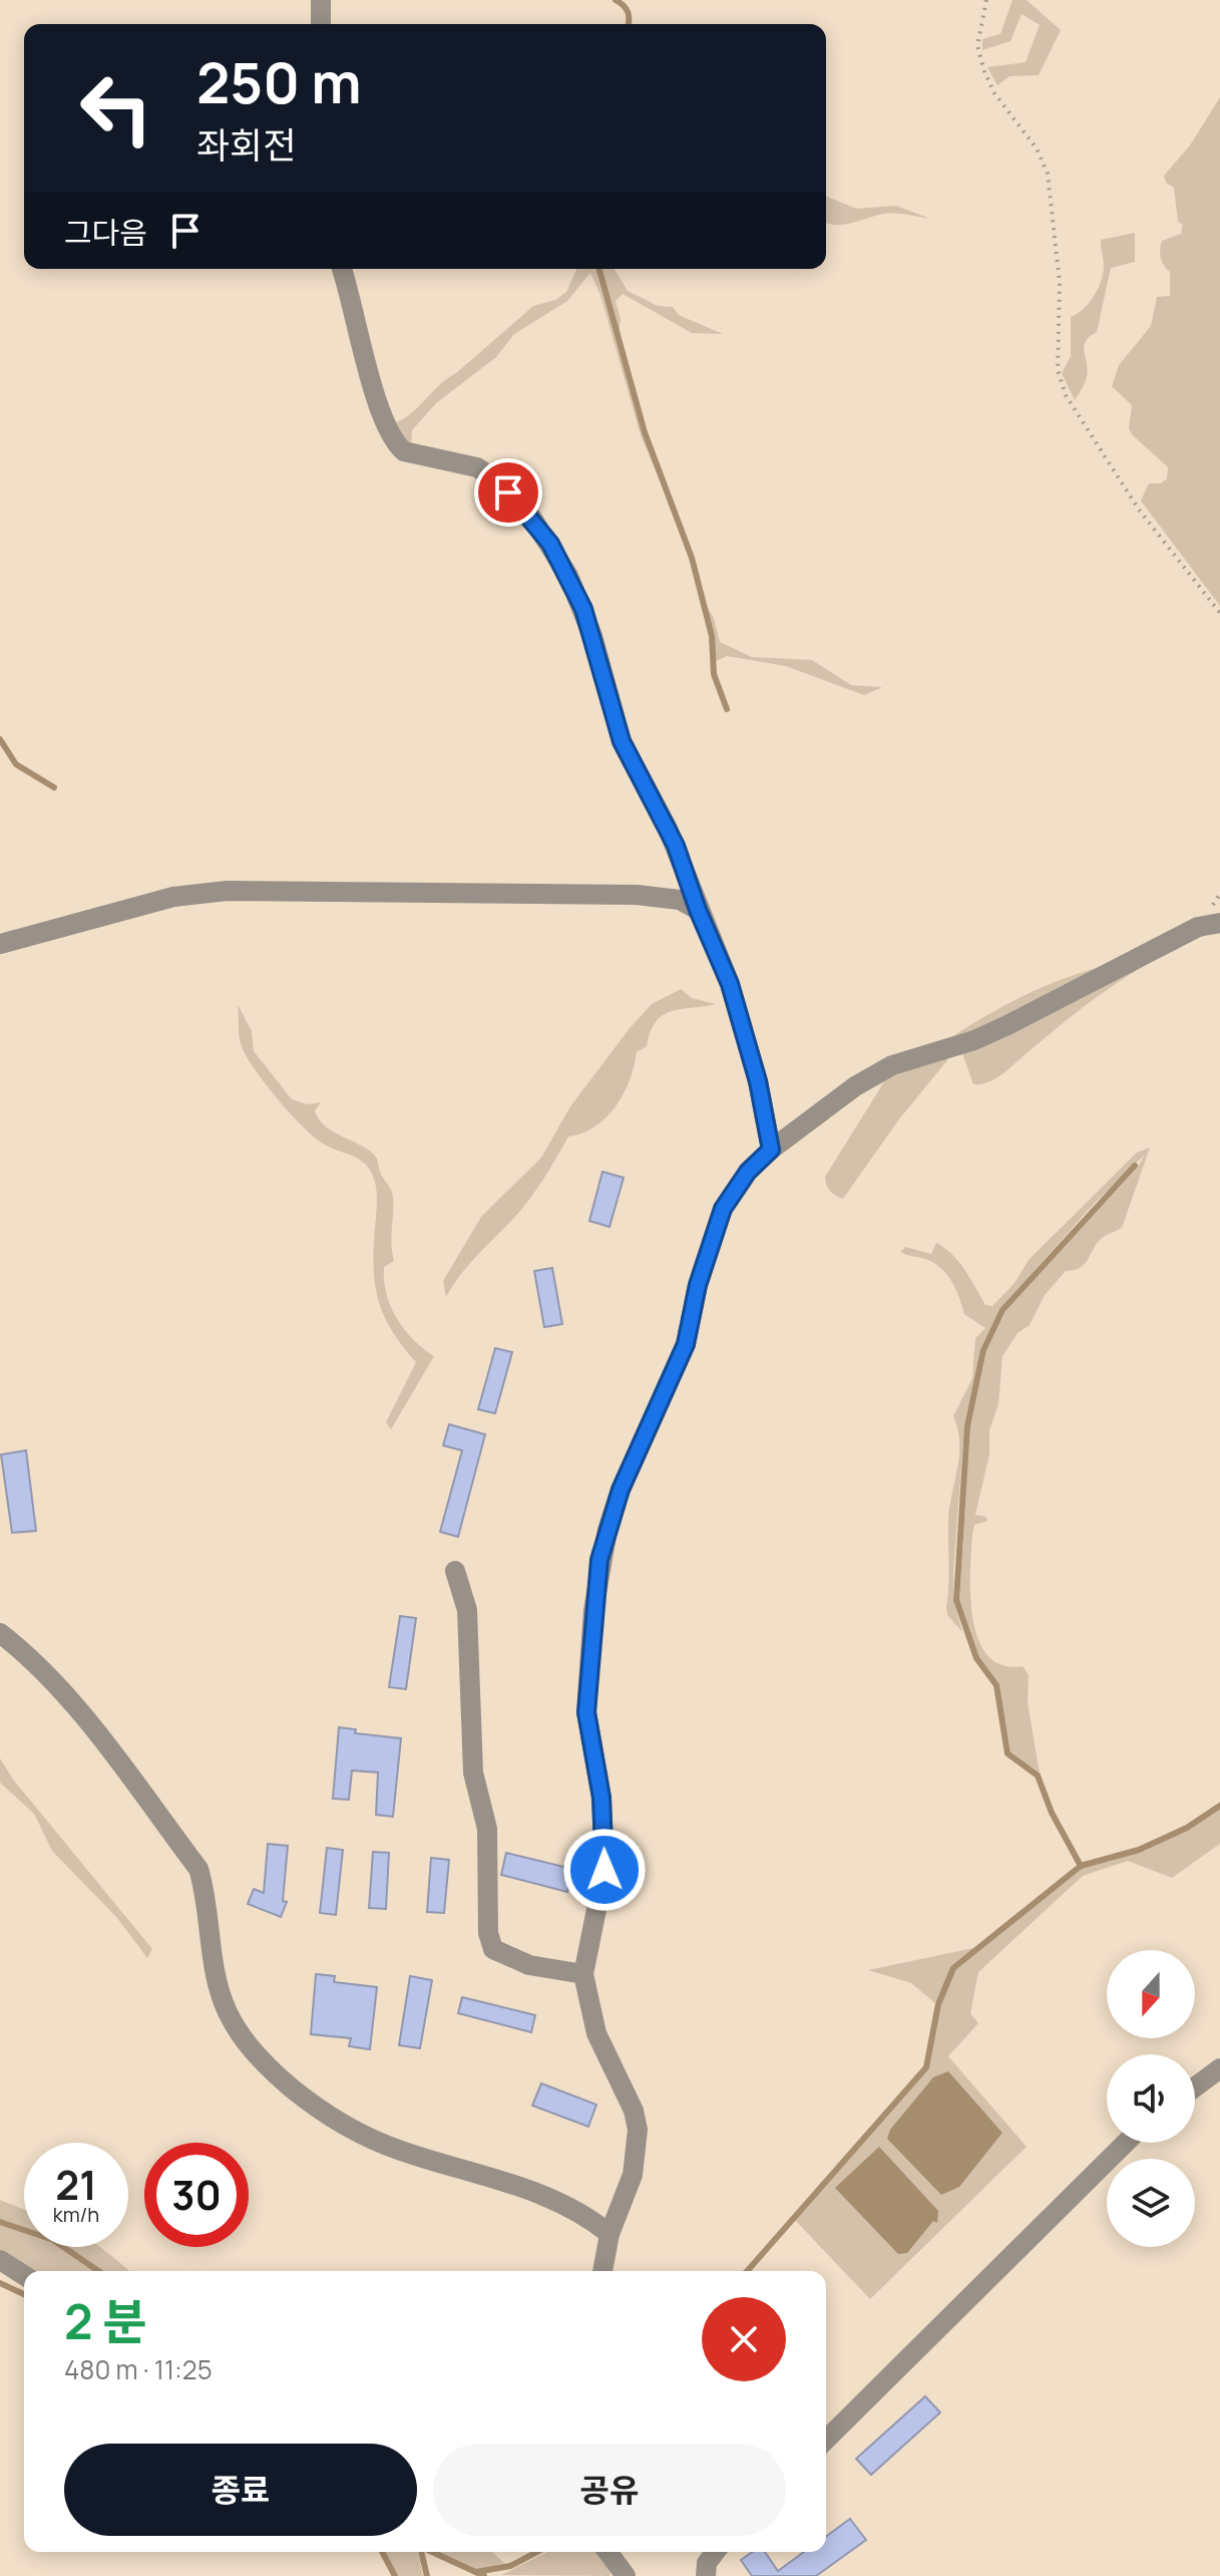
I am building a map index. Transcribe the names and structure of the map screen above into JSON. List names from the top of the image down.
{
  "north": "bottom",
  "page": {
    "turn": ["250 m", "좌회전"],
    "then": "그다음",
    "speed": "21 km/h",
    "limit": "30",
    "heading": ["2 분", "480 m · 11:25"],
    "buttons": ["종료", "공유"]
  }
}
